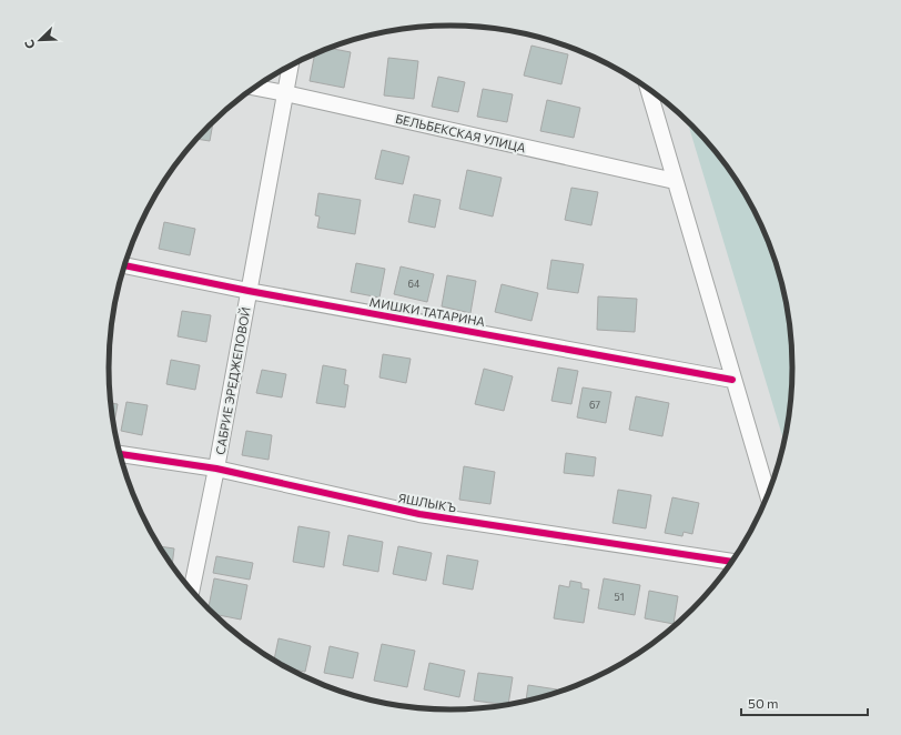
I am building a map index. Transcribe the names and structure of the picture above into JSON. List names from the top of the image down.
{
  "streets": {
    "street": [
      "БЕЛЬБЕКСКАЯ УЛИЦА",
      "МИШКИ ТАТАРИНА",
      "САБРИЕ ЭРЕДЖЕПОВОЙ",
      "ЯШЛЫКЪ"
    ]
  },
  "crossings": [
    ["БЕЛЬБЕКСКАЯ УЛИЦА", "САБРИЕ ЭРЕДЖЕПОВОЙ"],
    ["МИШКИ ТАТАРИНА", "САБРИЕ ЭРЕДЖЕПОВОЙ"],
    ["САБРИЕ ЭРЕДЖЕПОВОЙ", "ЯШЛЫКЪ"]
  ],
  "house_numbers": ["64", "67", "51"],
  "scale_bar": "50 m",
  "north": "bottom left"
}
